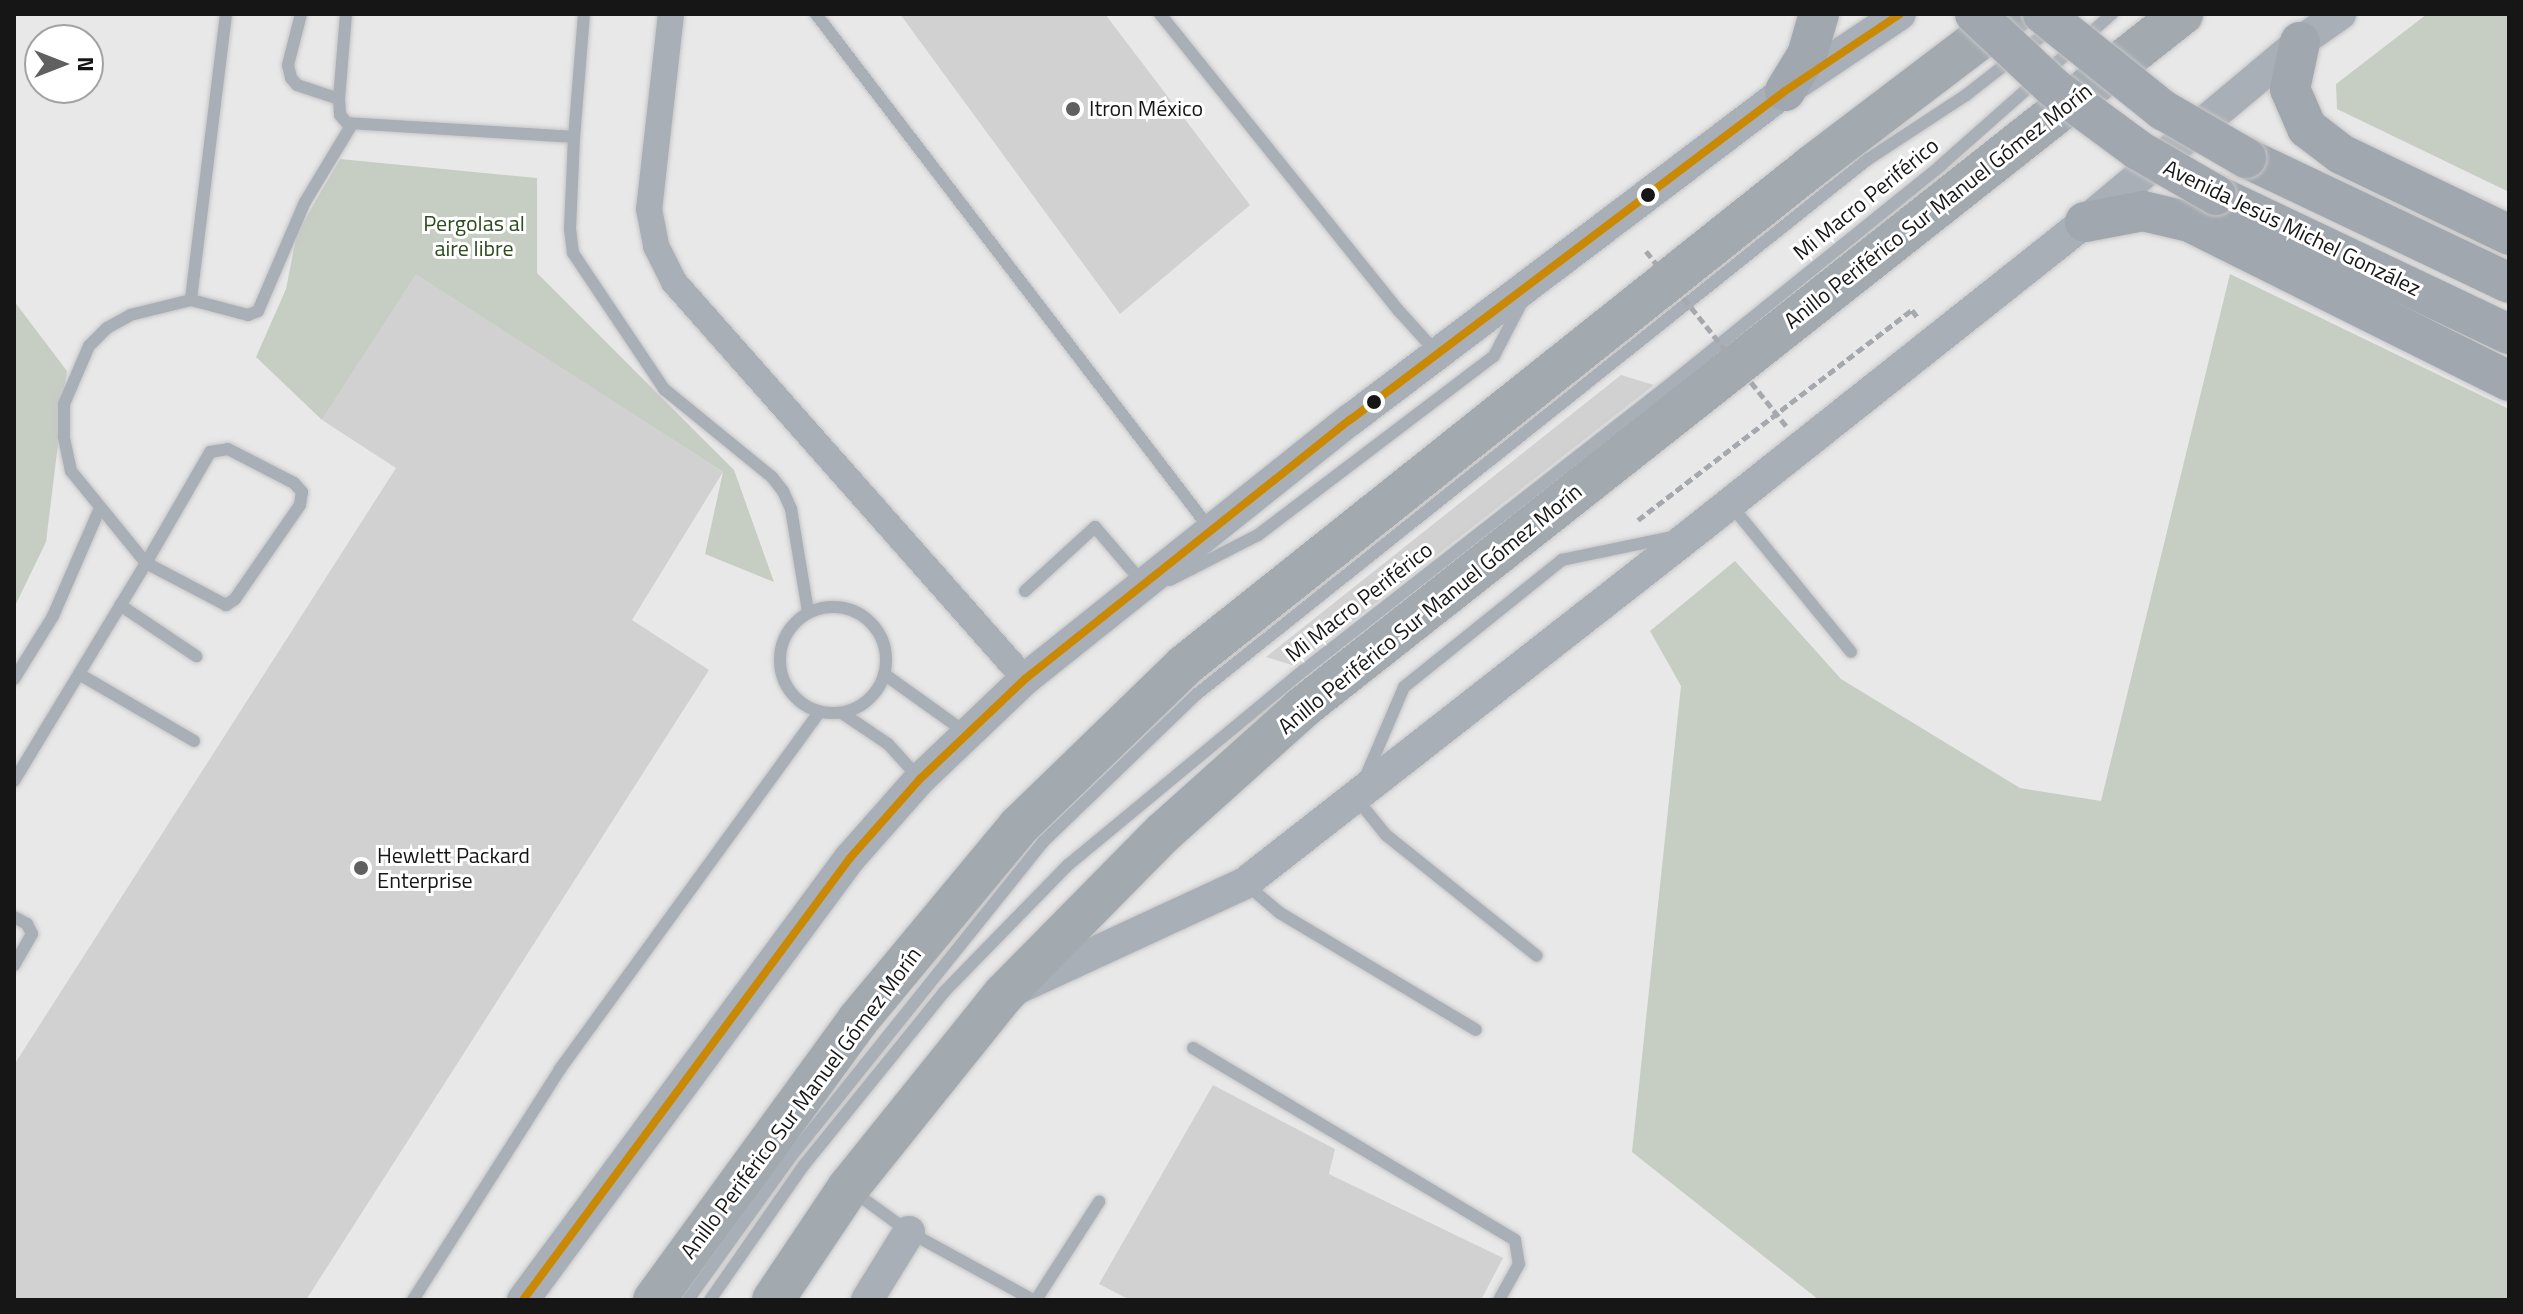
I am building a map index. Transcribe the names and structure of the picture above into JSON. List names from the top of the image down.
{
  "streets": {
    "highway": ["Anillo Periférico Sur Manuel Gómez Morín"],
    "main road": ["Avenida Jesús Michel González"],
    "lane": ["Mi Macro Periférico"]
  },
  "parks": ["Pergolas al aire libre"],
  "places": ["Itron México", "Hewlett Packard Enterprise"],
  "north": "right"
}
